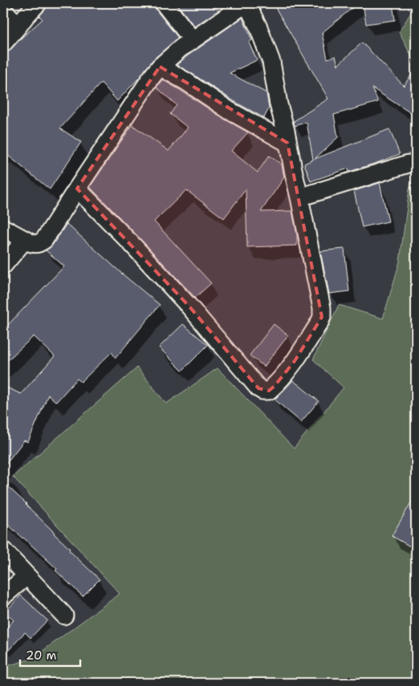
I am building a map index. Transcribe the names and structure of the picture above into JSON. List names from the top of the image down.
{
  "scale_bar": "20 m"
}
